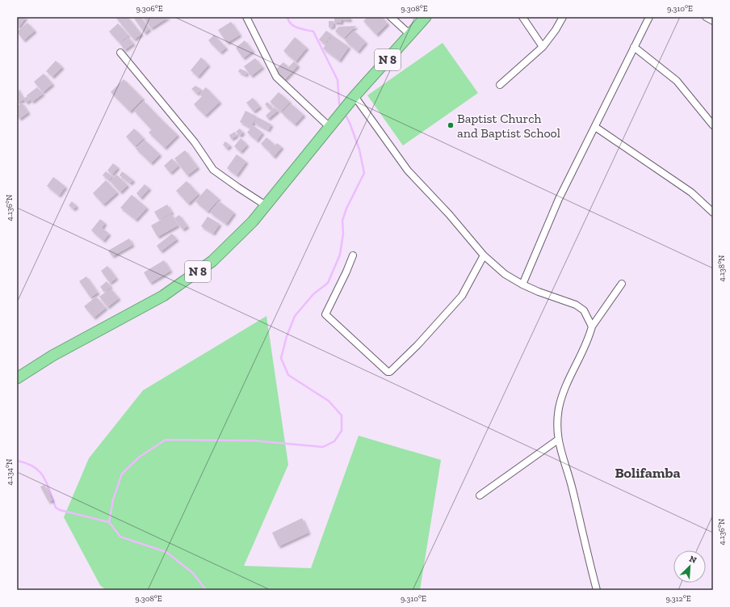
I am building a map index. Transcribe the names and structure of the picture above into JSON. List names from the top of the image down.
{
  "streets": {
    "highway": ["N 8"]
  },
  "districts": ["Bolifamba"],
  "places": ["Baptist Church and Baptist School"],
  "north": "top right",
  "coordinates": [
    "9.306°E",
    "9.308°E",
    "9.310°E",
    "4.136°N",
    "4.138°N",
    "4.134°N",
    "9.312°E"
  ]
}
